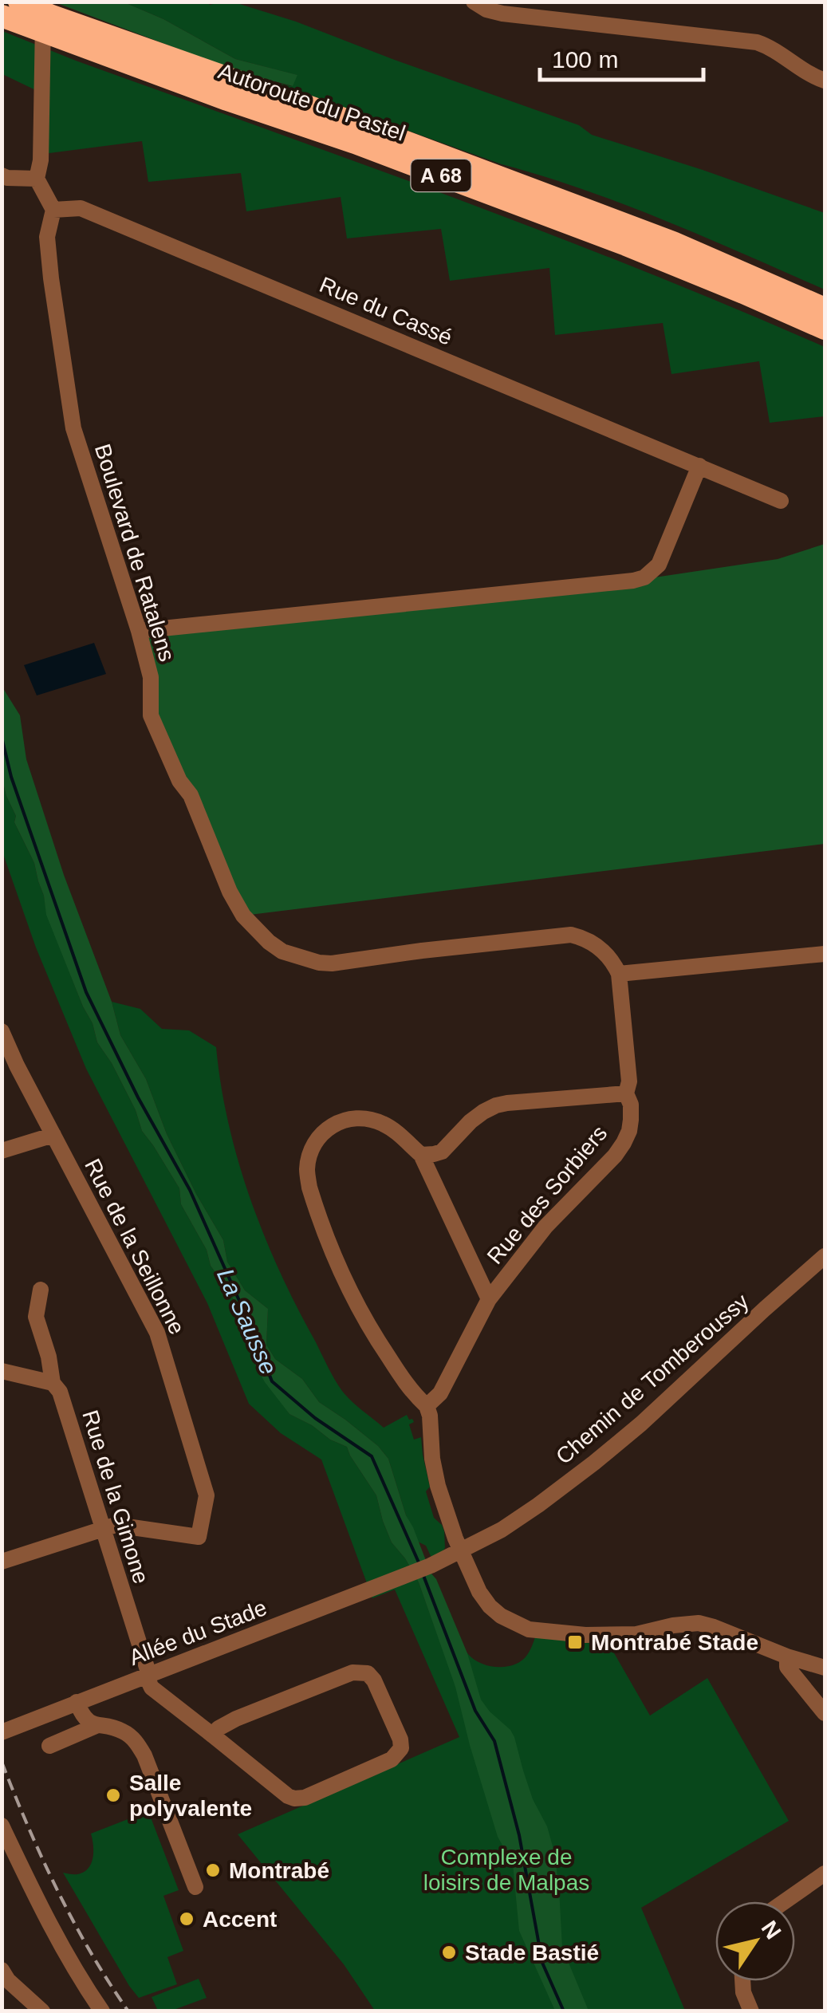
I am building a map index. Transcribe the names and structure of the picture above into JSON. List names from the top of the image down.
{
  "streets": {
    "highway": ["Autoroute du Pastel", "A 68"],
    "street": [
      "Rue du Cassé",
      "Boulevard de Ratalens",
      "Rue des Sorbiers",
      "Rue de la Seillonne",
      "Chemin de Tomberoussy",
      "Rue de la Gimone",
      "Allée du Stade"
    ]
  },
  "crossings": [
    ["Rue du Cassé", "Boulevard de Ratalens"],
    ["Boulevard de Ratalens", "Rue des Sorbiers"],
    ["Rue de la Seillonne", "Rue de la Gimone"],
    ["Chemin de Tomberoussy", "Allée du Stade"],
    ["Rue de la Gimone", "Allée du Stade"]
  ],
  "water": ["La Sausse"],
  "parks": ["Complexe de loisirs de Malpas"],
  "places": {
    "transit": ["Montrabé Stade"],
    "other": [
      "Salle polyvalente",
      "Montrabé",
      "Accent",
      "Stade Bastié"
    ]
  },
  "scale_bar": "100 m",
  "north": "top right"
}
